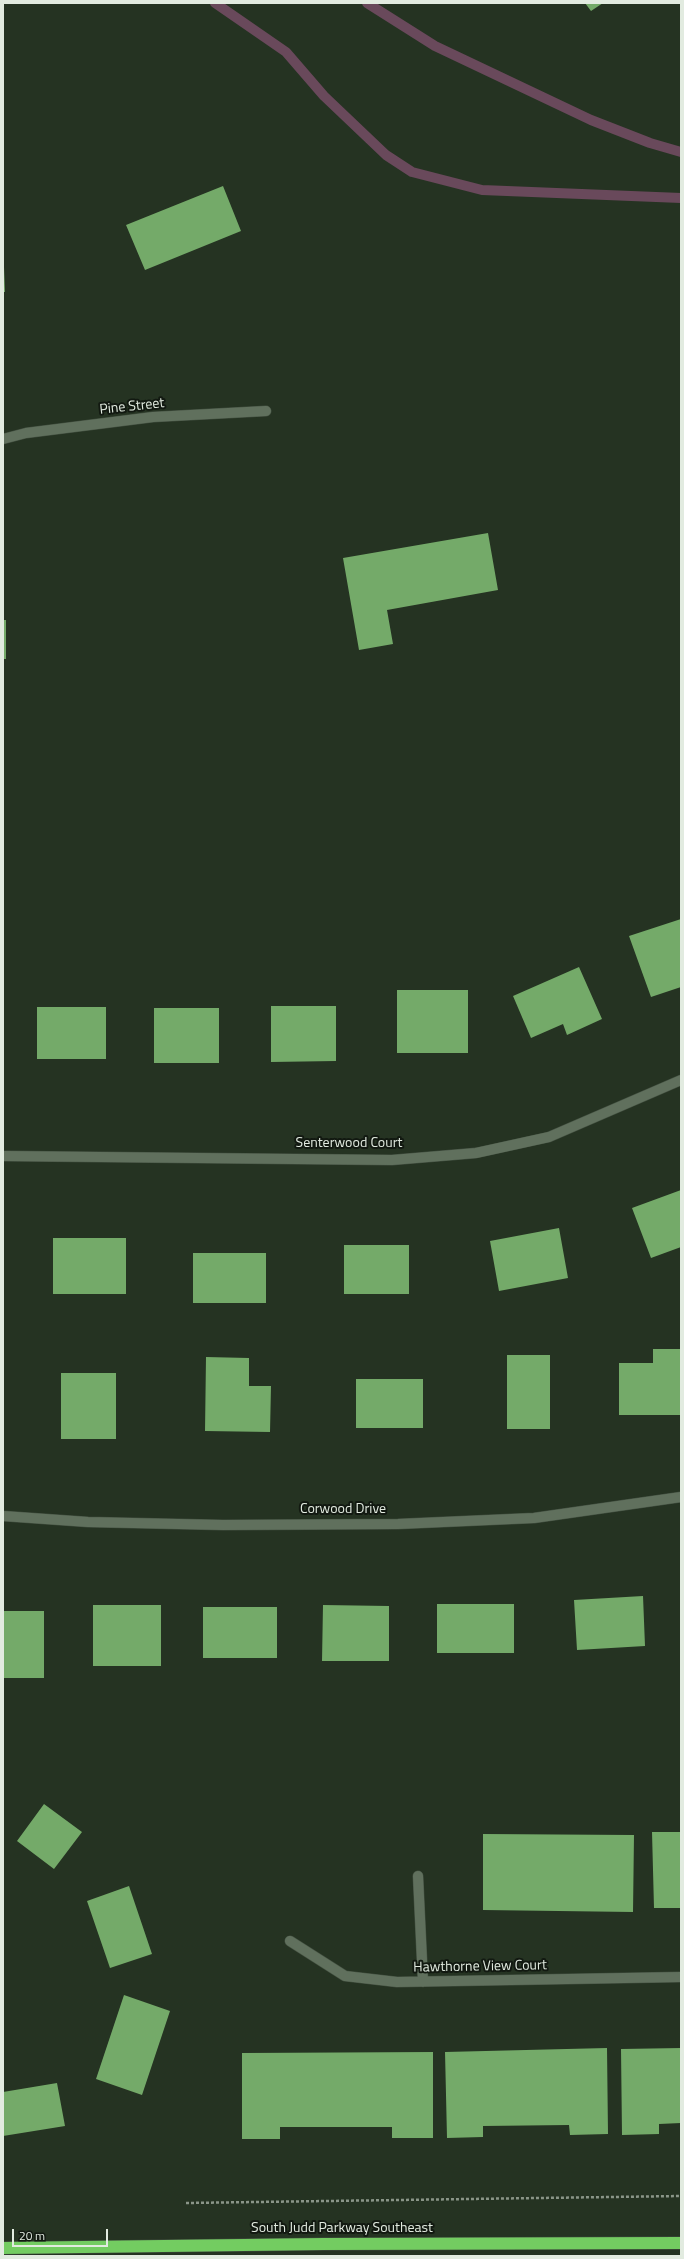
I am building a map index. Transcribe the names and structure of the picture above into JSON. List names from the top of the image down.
{
  "streets": {
    "highway": ["South Judd Parkway Southeast"],
    "street": [
      "Pine Street",
      "Senterwood Court",
      "Corwood Drive",
      "Hawthorne View Court"
    ]
  },
  "scale_bar": "20 m"
}
